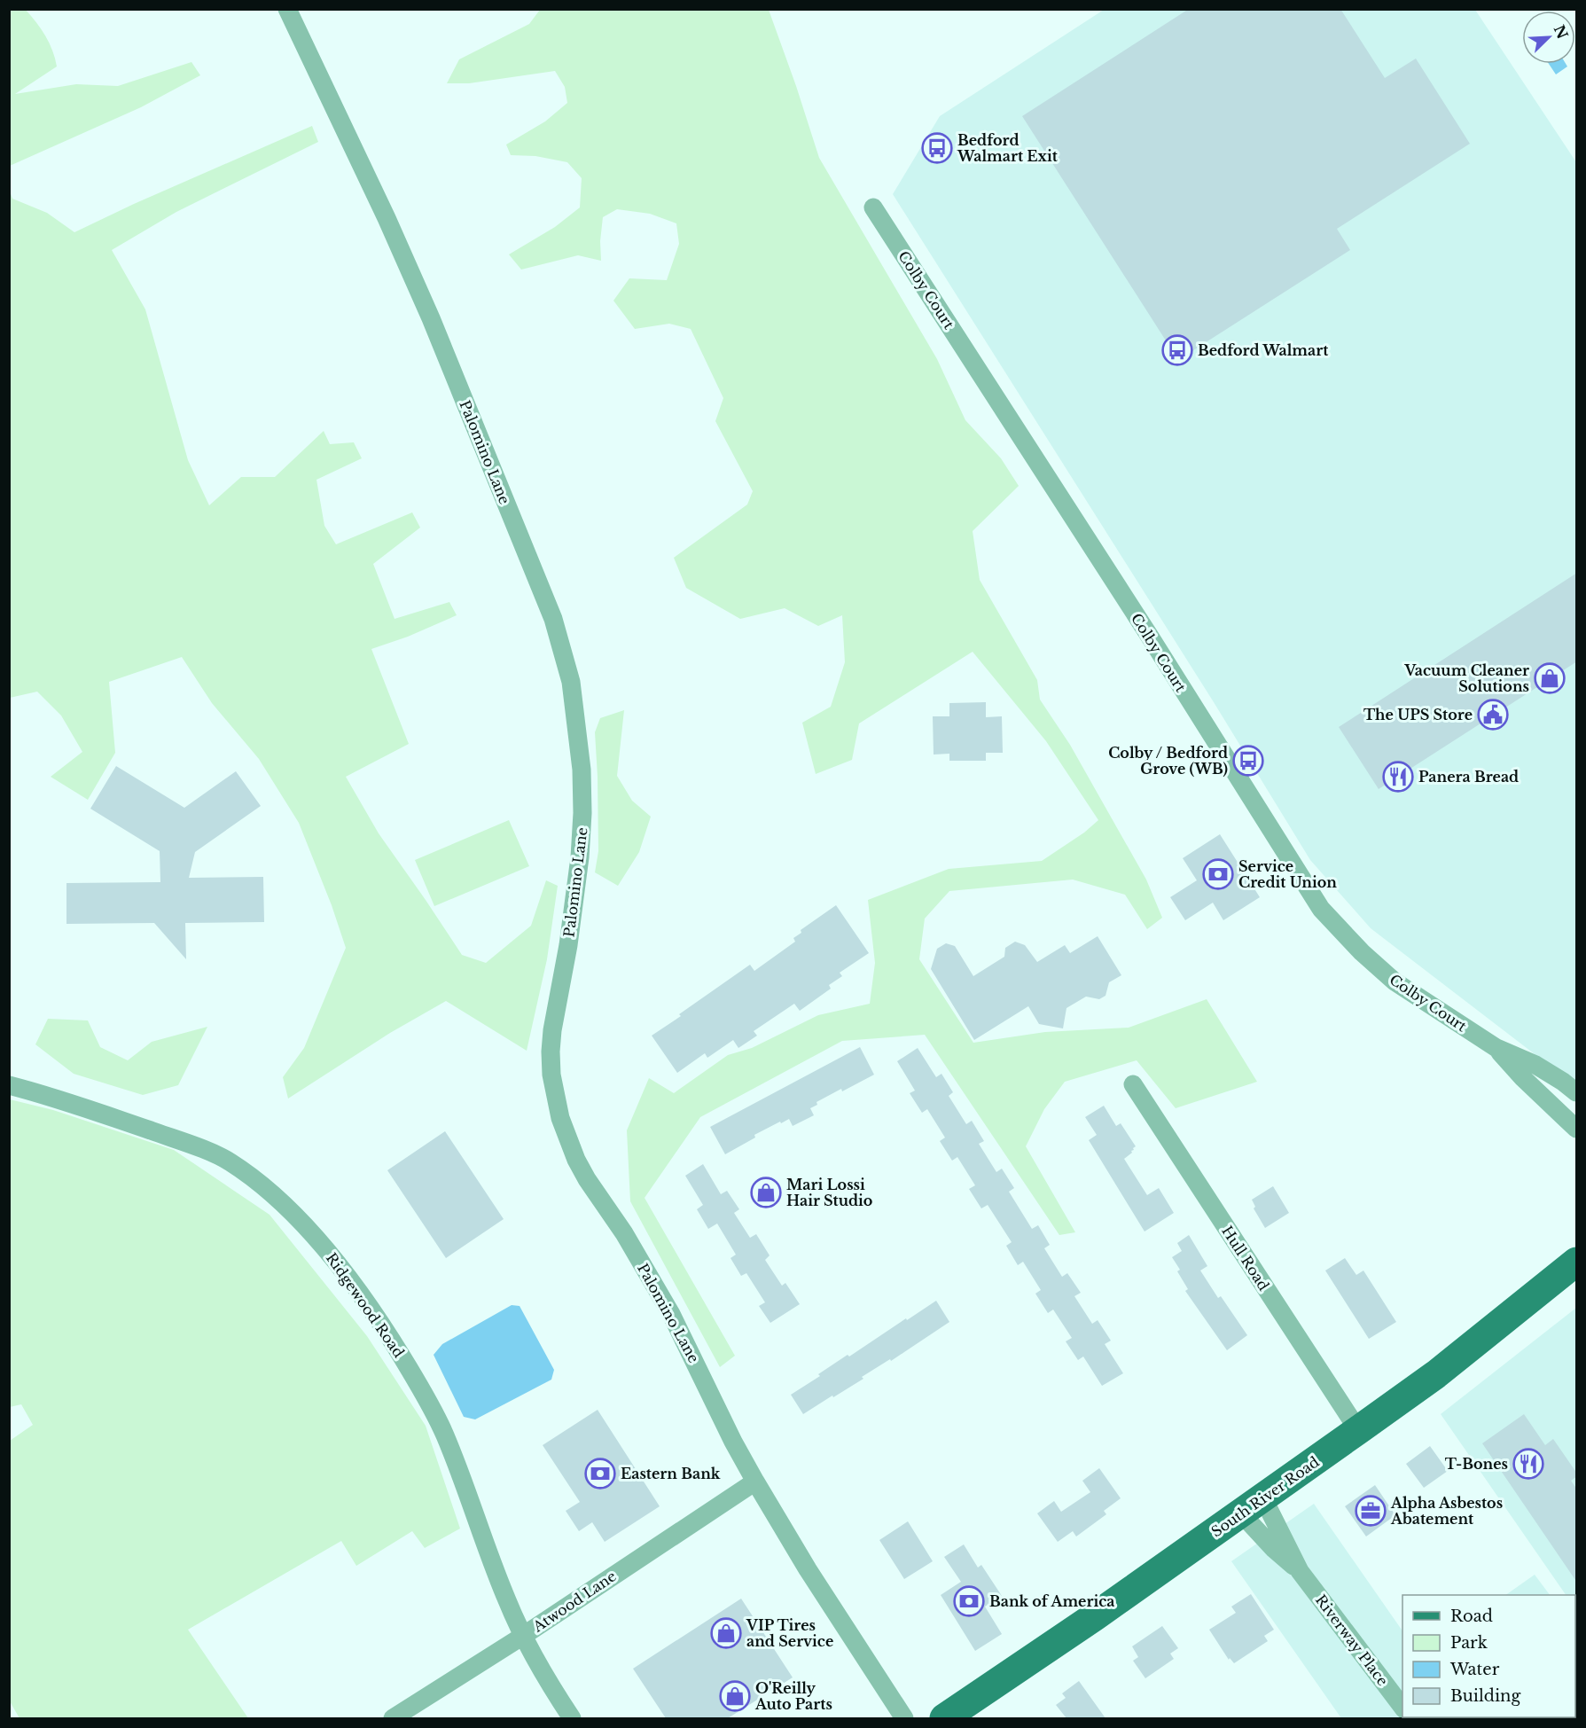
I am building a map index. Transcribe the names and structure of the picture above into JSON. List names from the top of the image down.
{
  "streets": {
    "main road": ["South River Road"],
    "street": [
      "Colby Court",
      "Palomino Lane",
      "Hull Road",
      "Ridgewood Road",
      "Atwood Lane",
      "Riverway Place"
    ]
  },
  "crossings": [
    ["Palomino Lane", "Atwood Lane"],
    ["Hull Road", "South River Road"],
    ["Ridgewood Road", "Atwood Lane"],
    ["South River Road", "Riverway Place"]
  ],
  "places": {
    "bus stop": ["Bedford Walmart Exit", "Bedford Walmart", "Colby / Bedford Grove (WB)"],
    "shop": [
      "Vacuum Cleaner Solutions",
      "Mari Lossi Hair Studio",
      "VIP Tires and Service",
      "O'Reilly Auto Parts"
    ],
    "public building": ["The UPS Store"],
    "restaurant": ["Panera Bread", "T-Bones"],
    "bank": ["Service Credit Union", "Eastern Bank", "Bank of America"],
    "office": ["Alpha Asbestos Abatement"]
  },
  "legend": [
    "Road",
    "Park",
    "Water",
    "Building"
  ],
  "north": "top right"
}
